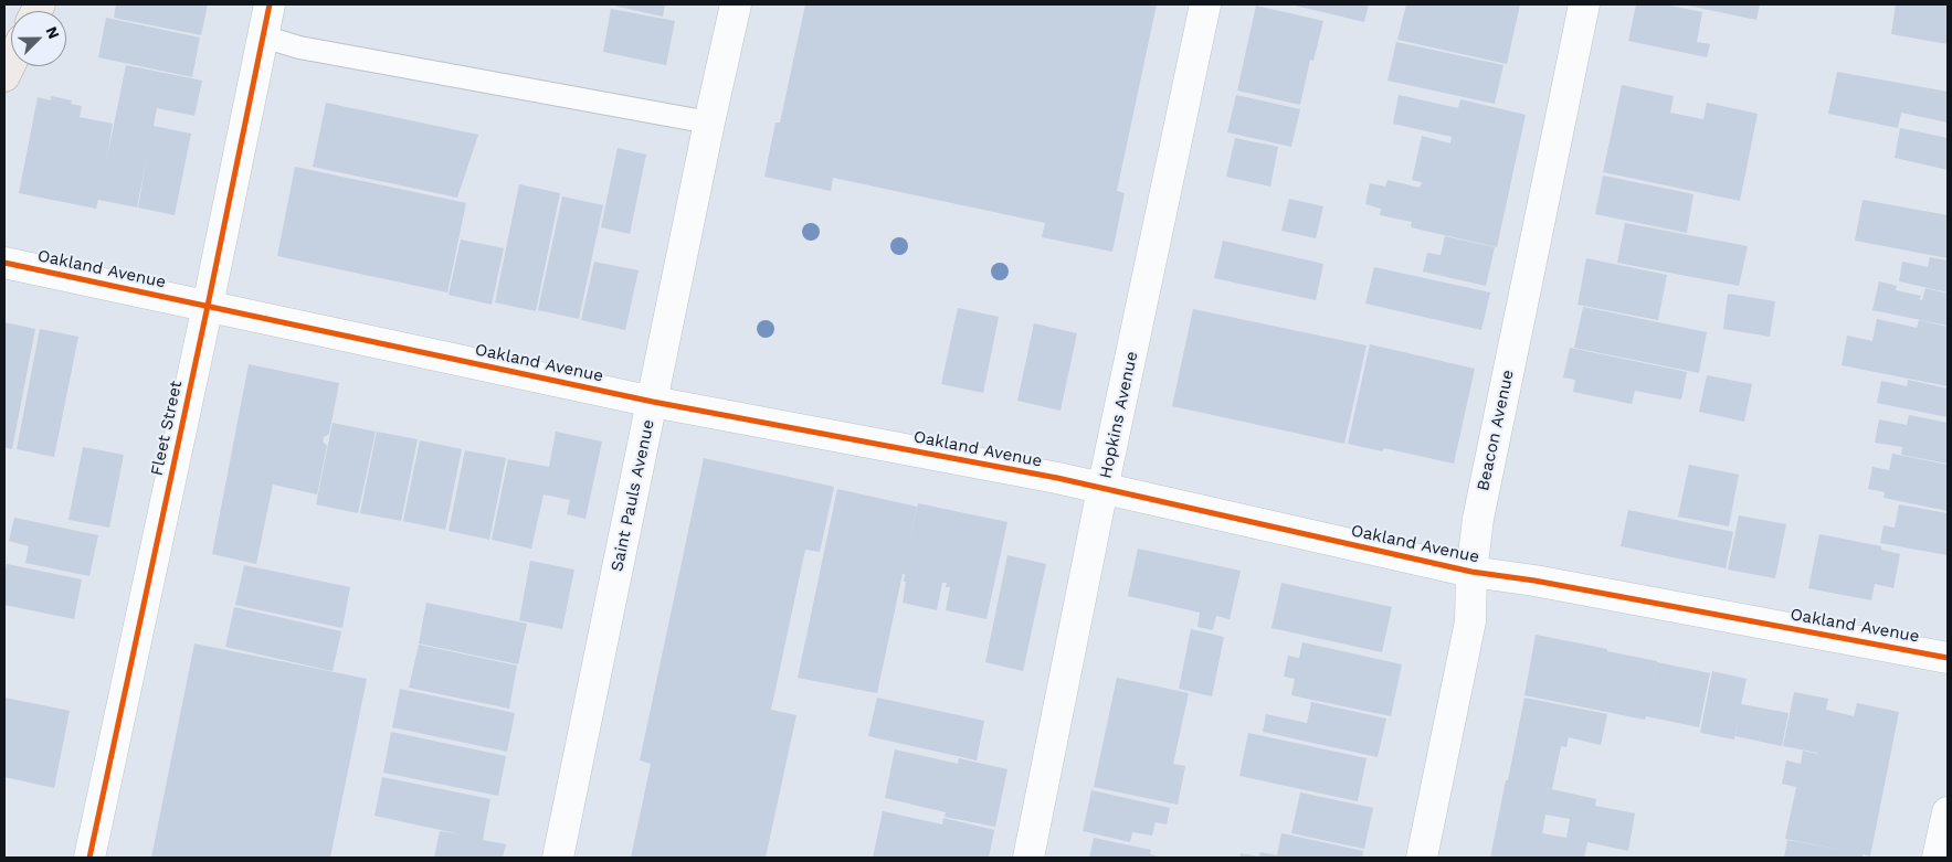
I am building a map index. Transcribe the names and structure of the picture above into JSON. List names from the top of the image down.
{
  "streets": {
    "street": [
      "Oakland Avenue",
      "Hopkins Avenue",
      "Fleet Street",
      "Beacon Avenue",
      "Saint Pauls Avenue"
    ]
  },
  "crossings": [
    ["Oakland Avenue", "Hopkins Avenue"],
    ["Oakland Avenue", "Fleet Street"],
    ["Oakland Avenue", "Beacon Avenue"],
    ["Oakland Avenue", "Saint Pauls Avenue"]
  ],
  "north": "top right"
}
